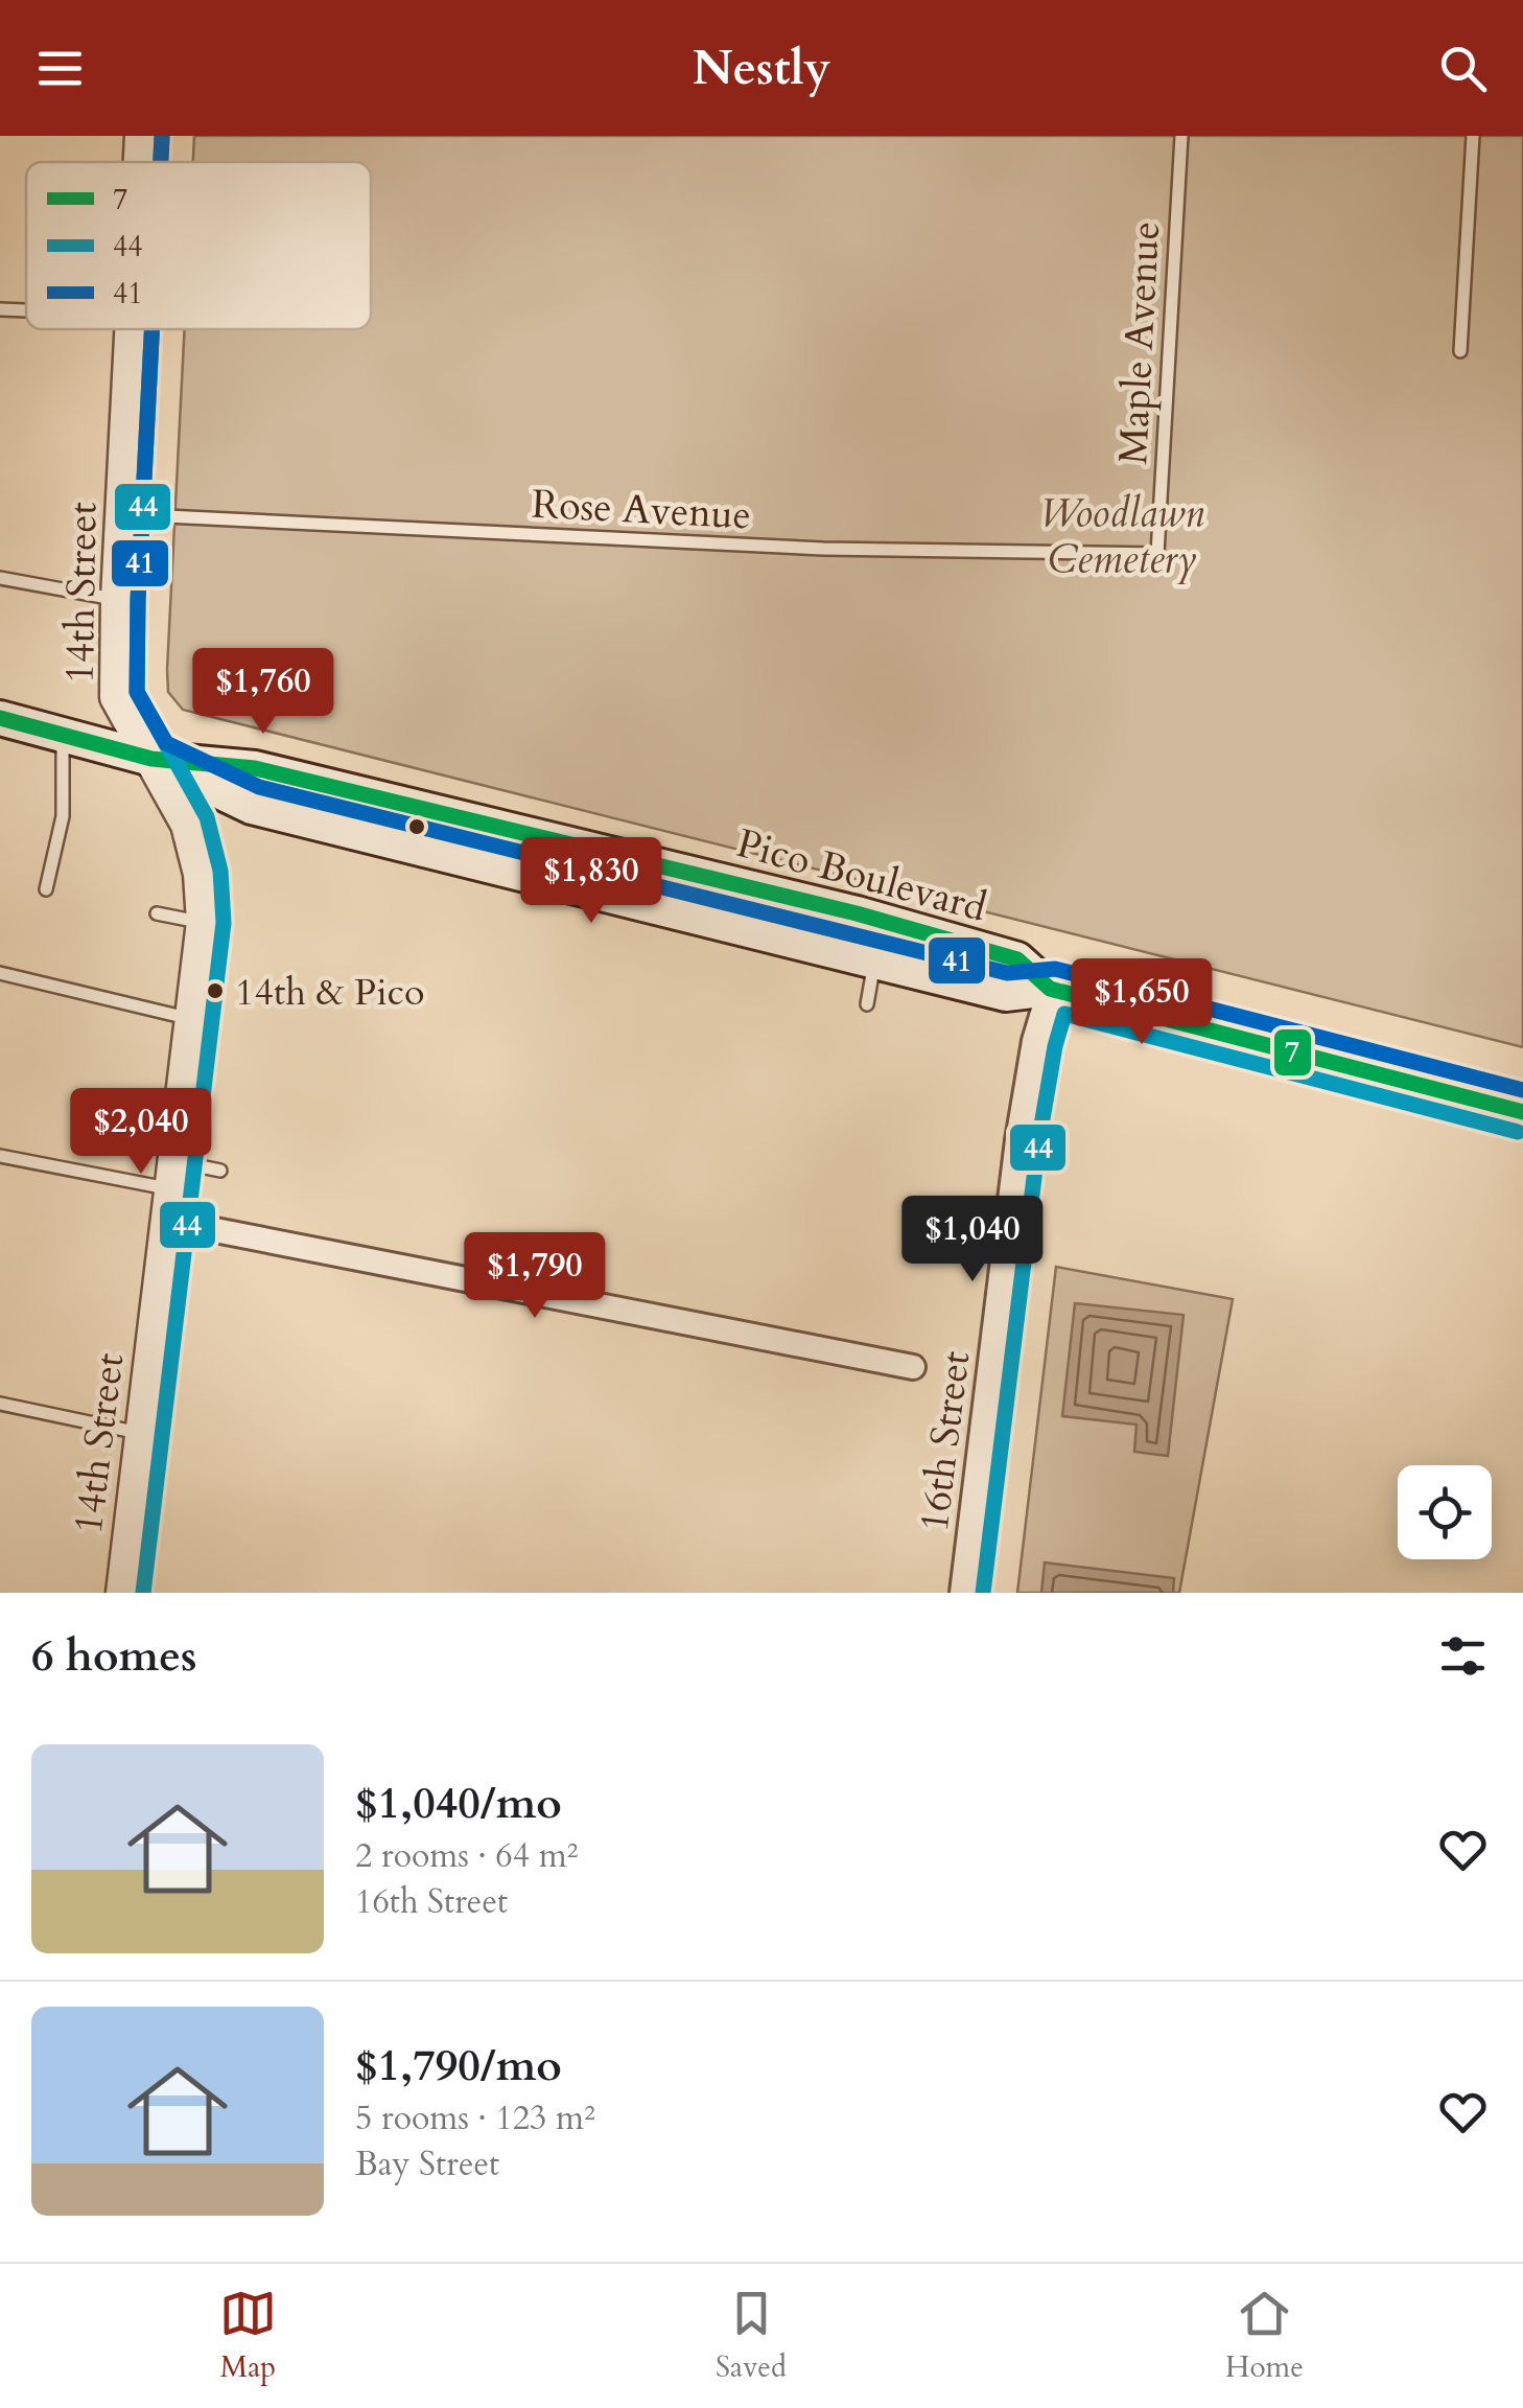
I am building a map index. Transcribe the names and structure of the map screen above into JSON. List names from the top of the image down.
{
  "streets": {
    "main road": ["Pico Boulevard"],
    "street": ["14th Street", "16th Street"],
    "lane": ["Maple Avenue", "Rose Avenue"]
  },
  "crossings": [
    ["Maple Avenue", "Rose Avenue"],
    ["Rose Avenue", "14th Street"],
    ["14th Street", "Pico Boulevard"],
    ["Pico Boulevard", "16th Street"]
  ],
  "parks": ["Woodlawn Cemetery"],
  "places": ["14th & Pico"],
  "lines": ["transit line 44", "transit line 41", "transit line 7"],
  "legend": ["7", "44", "41"],
  "page": {
    "header": "Nestly",
    "price": [
      "$1,760",
      "$1,830",
      "$1,650",
      "$2,040",
      "$1,040",
      "$1,790"
    ],
    "heading": "6 homes",
    "list": [
      {
        "name": "$1,040/mo",
        "note": "2 rooms · 64 m² · 16th Street"
      },
      {
        "name": "$1,790/mo",
        "note": "5 rooms · 123 m² · Bay Street"
      }
    ],
    "tabs": ["Map", "Saved", "Home"]
  }
}
